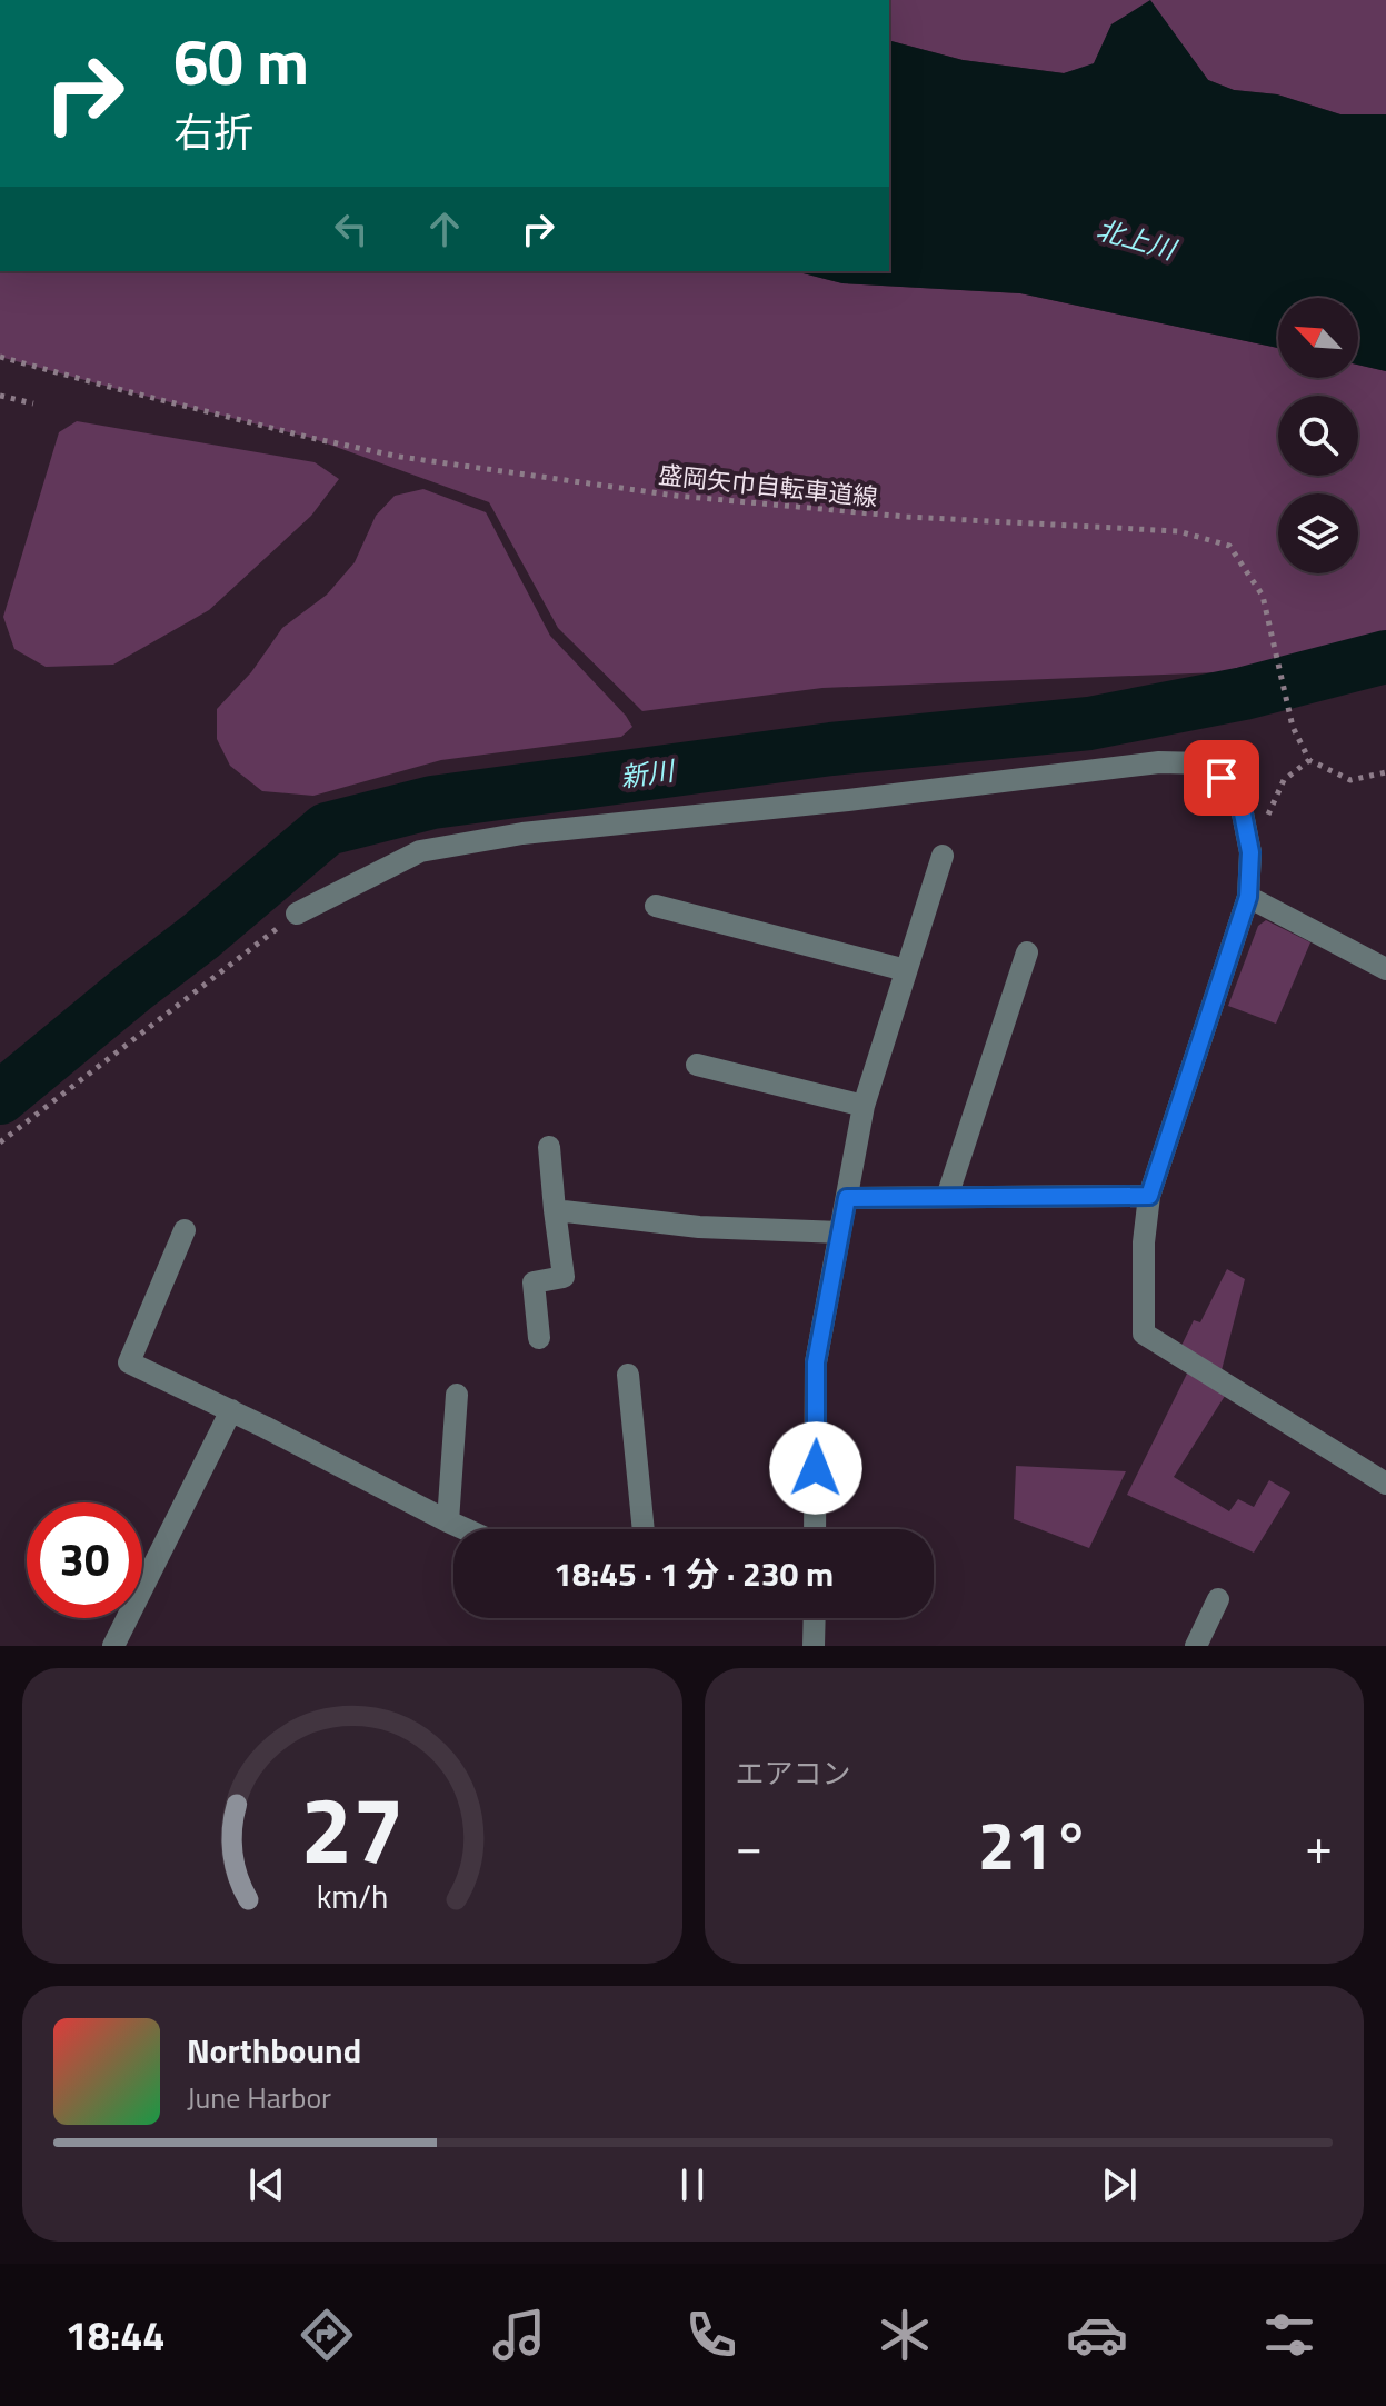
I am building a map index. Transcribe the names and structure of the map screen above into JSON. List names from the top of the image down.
{
  "streets": {
    "path": ["盛岡矢巾自転車道線"]
  },
  "water": ["北上川", "新川"],
  "north": "top left",
  "page": {
    "turn": ["60 m", "右折"],
    "limit": "30",
    "trip": "18:45 · 1 分 · 230 m",
    "tile": "エアコン",
    "heat": ["−", "21°", "+"],
    "song": ["Northbound", "June Harbor"],
    "tabs": "18:44",
    "gauge": ["27", "km/h"]
  }
}
